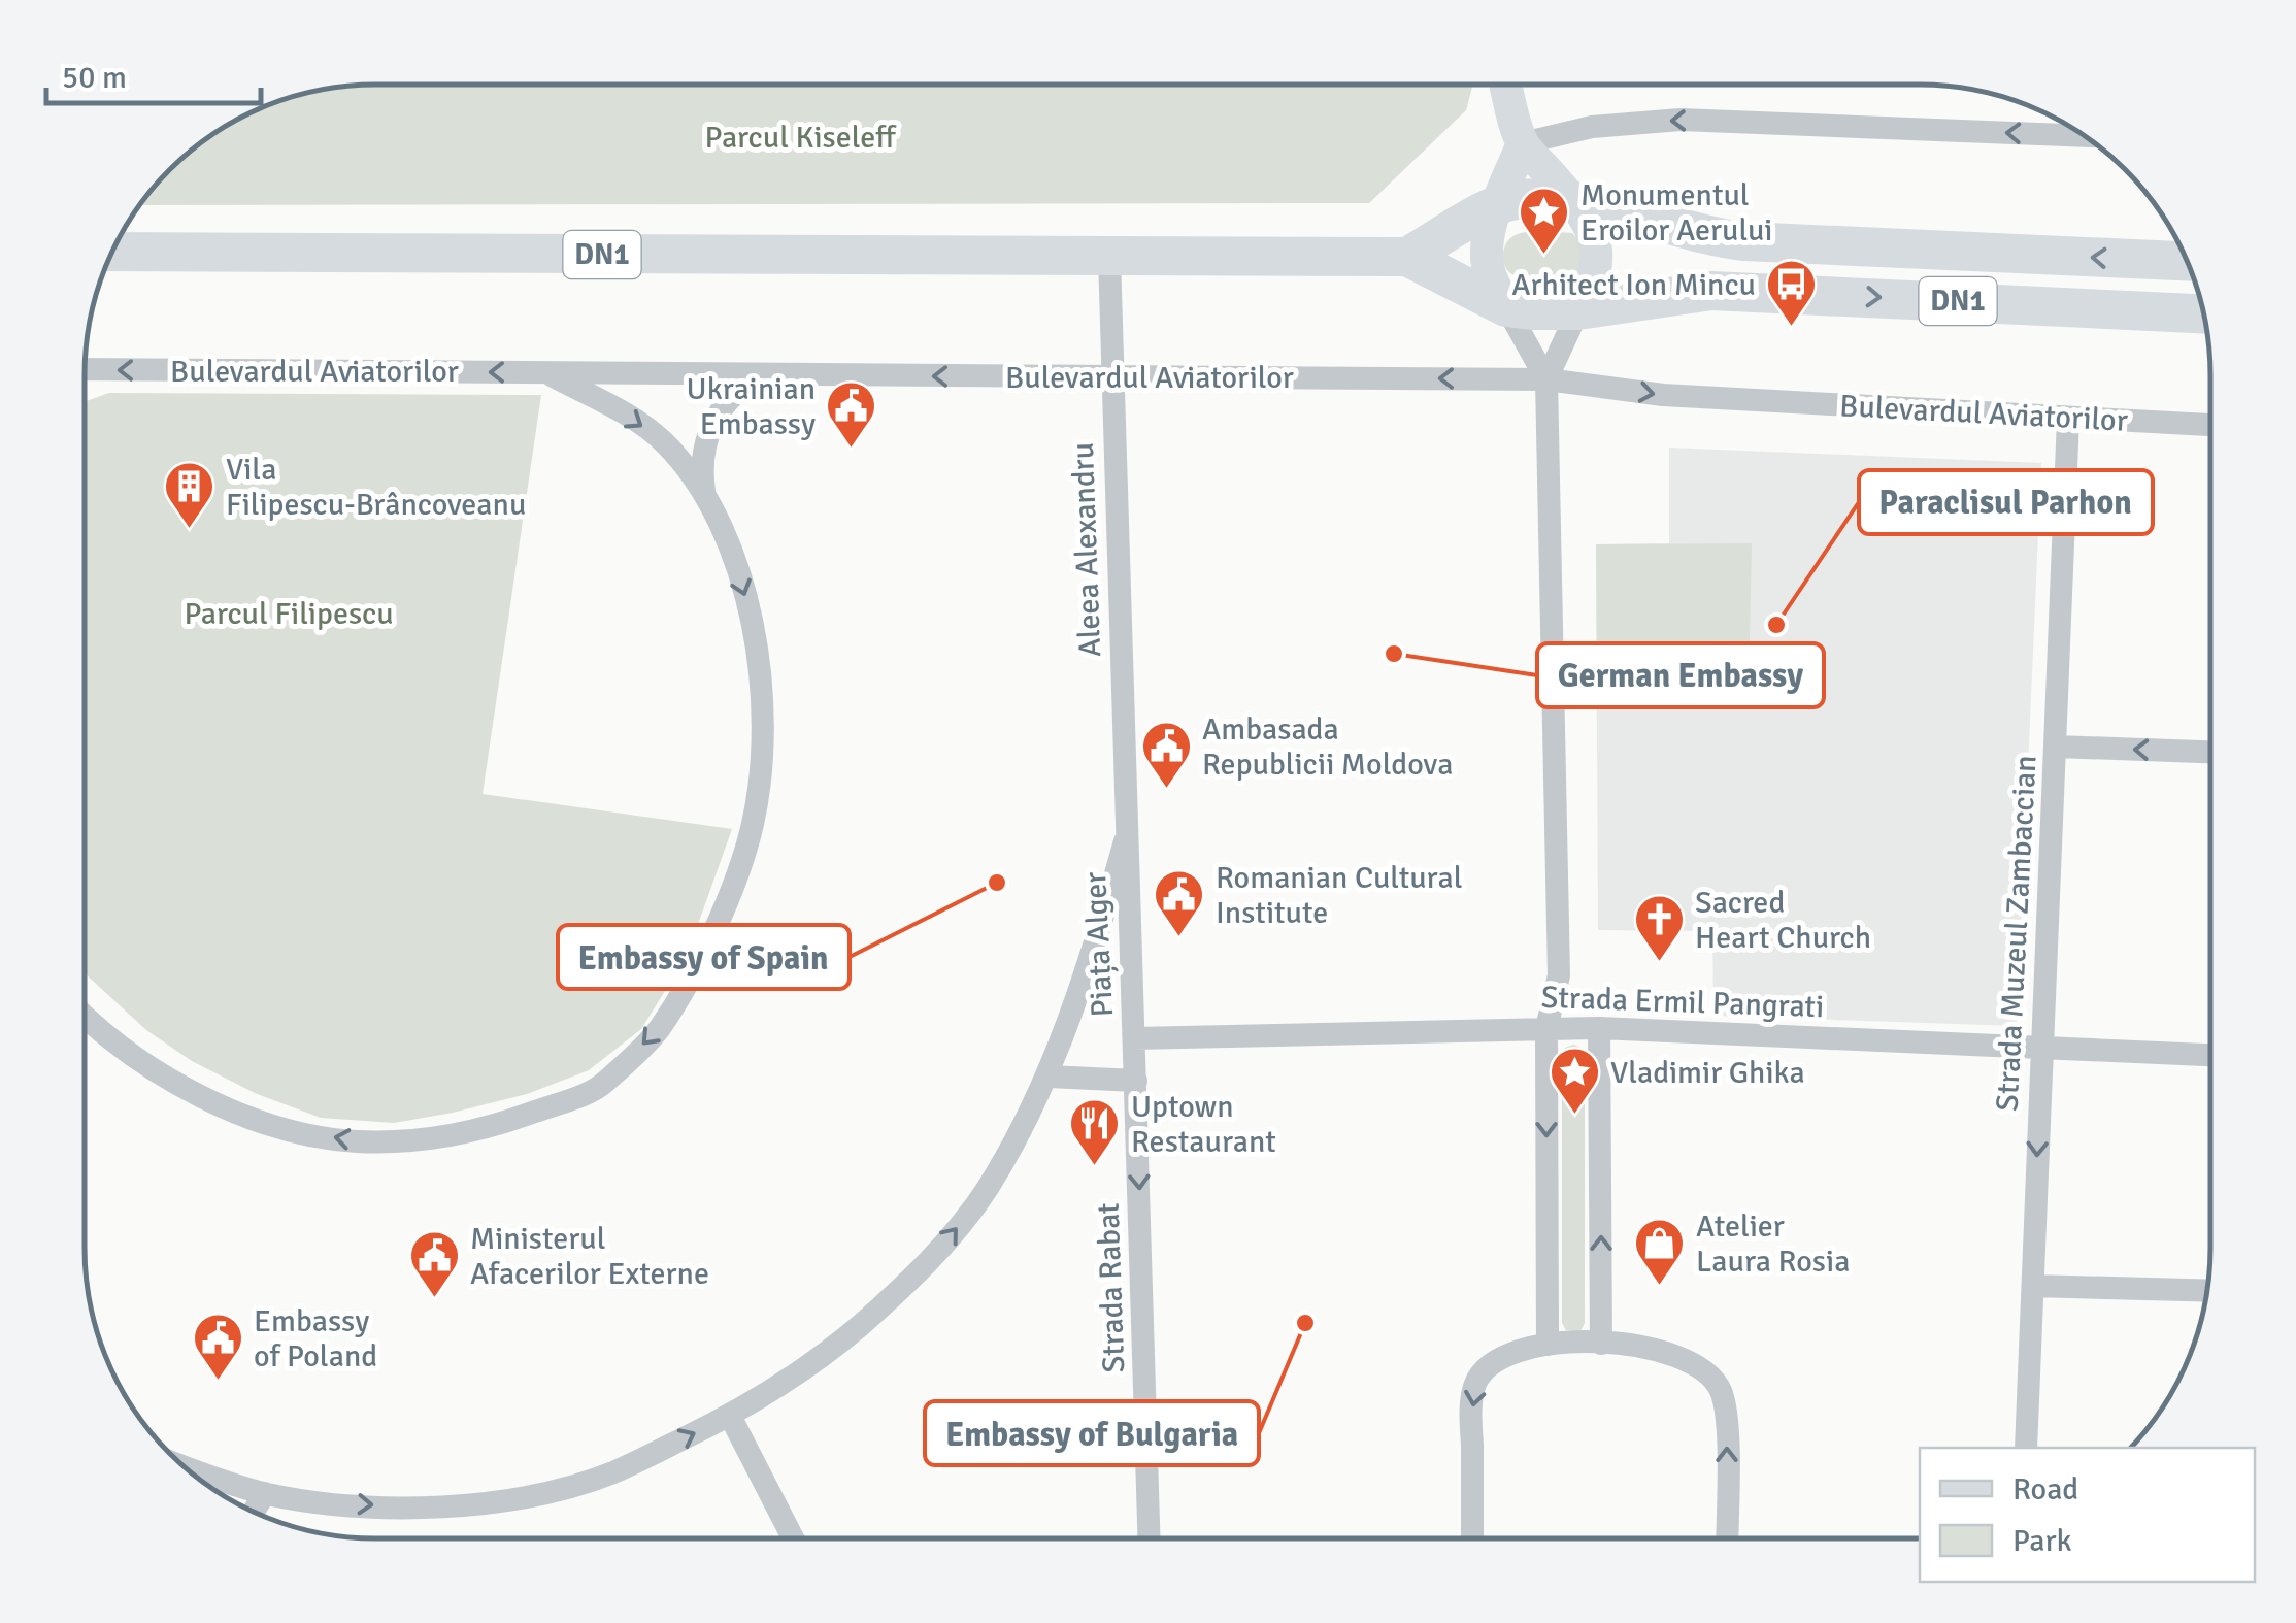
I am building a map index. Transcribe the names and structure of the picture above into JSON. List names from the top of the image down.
{
  "streets": {
    "main road": ["DN1"],
    "street": [
      "Bulevardul Aviatorilor",
      "Aleea Alexandru",
      "Strada Muzeul Zambaccian",
      "Piața Alger",
      "Strada Ermil Pangrati",
      "Strada Rabat"
    ]
  },
  "crossings": [
    ["DN1", "Aleea Alexandru"],
    ["Bulevardul Aviatorilor", "Aleea Alexandru"],
    ["Bulevardul Aviatorilor", "Strada Muzeul Zambaccian"],
    ["Aleea Alexandru", "Piața Alger"],
    ["Strada Muzeul Zambaccian", "Strada Ermil Pangrati"],
    ["Piața Alger", "Strada Ermil Pangrati"],
    ["Piața Alger", "Strada Rabat"]
  ],
  "one_way": ["Strada Rabat"],
  "parks": ["Parcul Kiseleff", "Parcul Filipescu"],
  "places": {
    "place": ["Monumentul Eroilor Aerului", "Vladimir Ghika"],
    "bus stop": ["Arhitect Ion Mincu"],
    "public building": [
      "Ukrainian Embassy",
      "Ambasada Republicii Moldova",
      "Romanian Cultural Institute",
      "Ministerul Afacerilor Externe",
      "Embassy of Poland"
    ],
    "building": ["Vila Filipescu-Brâncoveanu"],
    "other": [
      "Paraclisul Parhon",
      "German Embassy",
      "Embassy of Spain",
      "Embassy of Bulgaria"
    ],
    "church": ["Sacred Heart Church"],
    "restaurant": ["Uptown Restaurant"],
    "shop": ["Atelier Laura Rosia"]
  },
  "legend": ["Road", "Park"],
  "scale_bar": "50 m"
}
